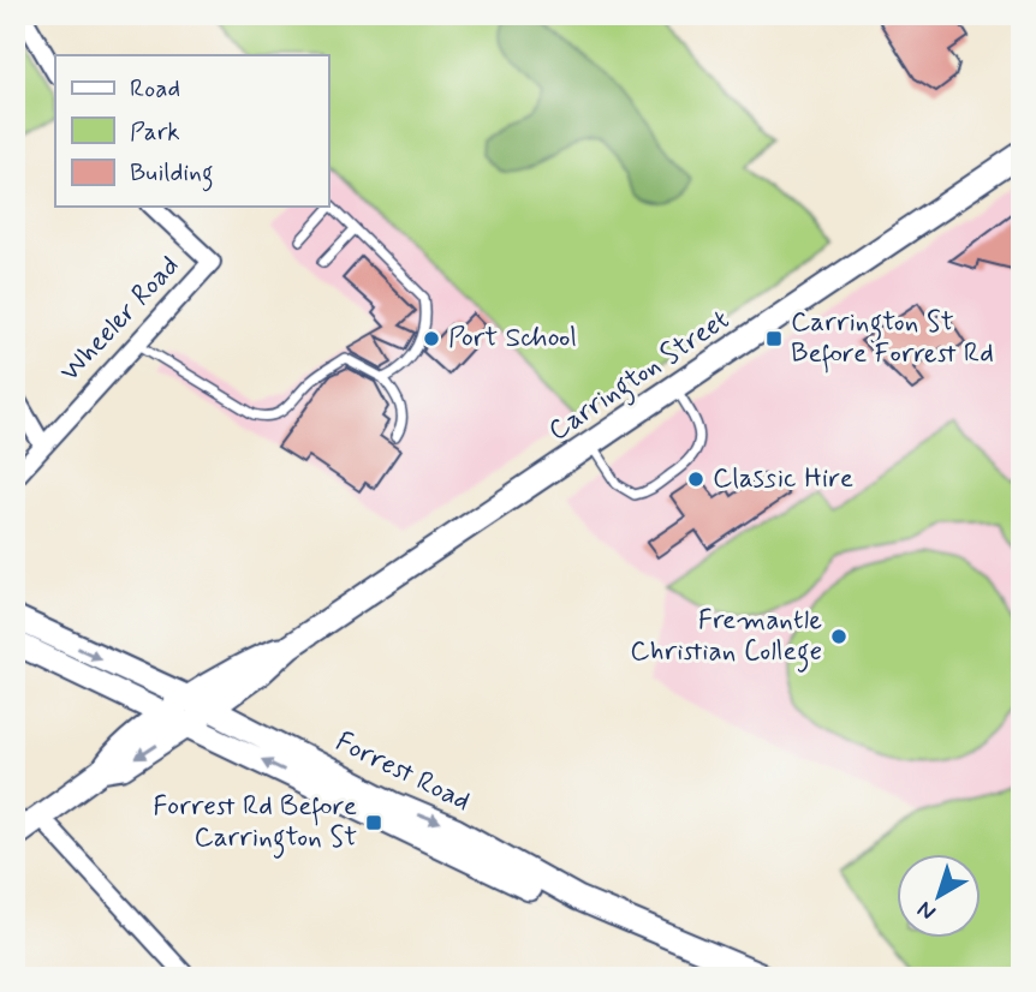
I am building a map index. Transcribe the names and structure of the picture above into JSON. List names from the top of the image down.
{
  "streets": {
    "main road": ["Carrington Street", "Forrest Road"],
    "street": ["Wheeler Road"]
  },
  "crossings": [
    ["Carrington Street", "Forrest Road"]
  ],
  "places": {
    "other": ["Port School", "Classic Hire", "Fremantle Christian College"],
    "transit": ["Carrington St Before Forrest Rd", "Forrest Rd Before Carrington St"]
  },
  "legend": ["Road", "Park", "Building"],
  "north": "bottom left"
}
